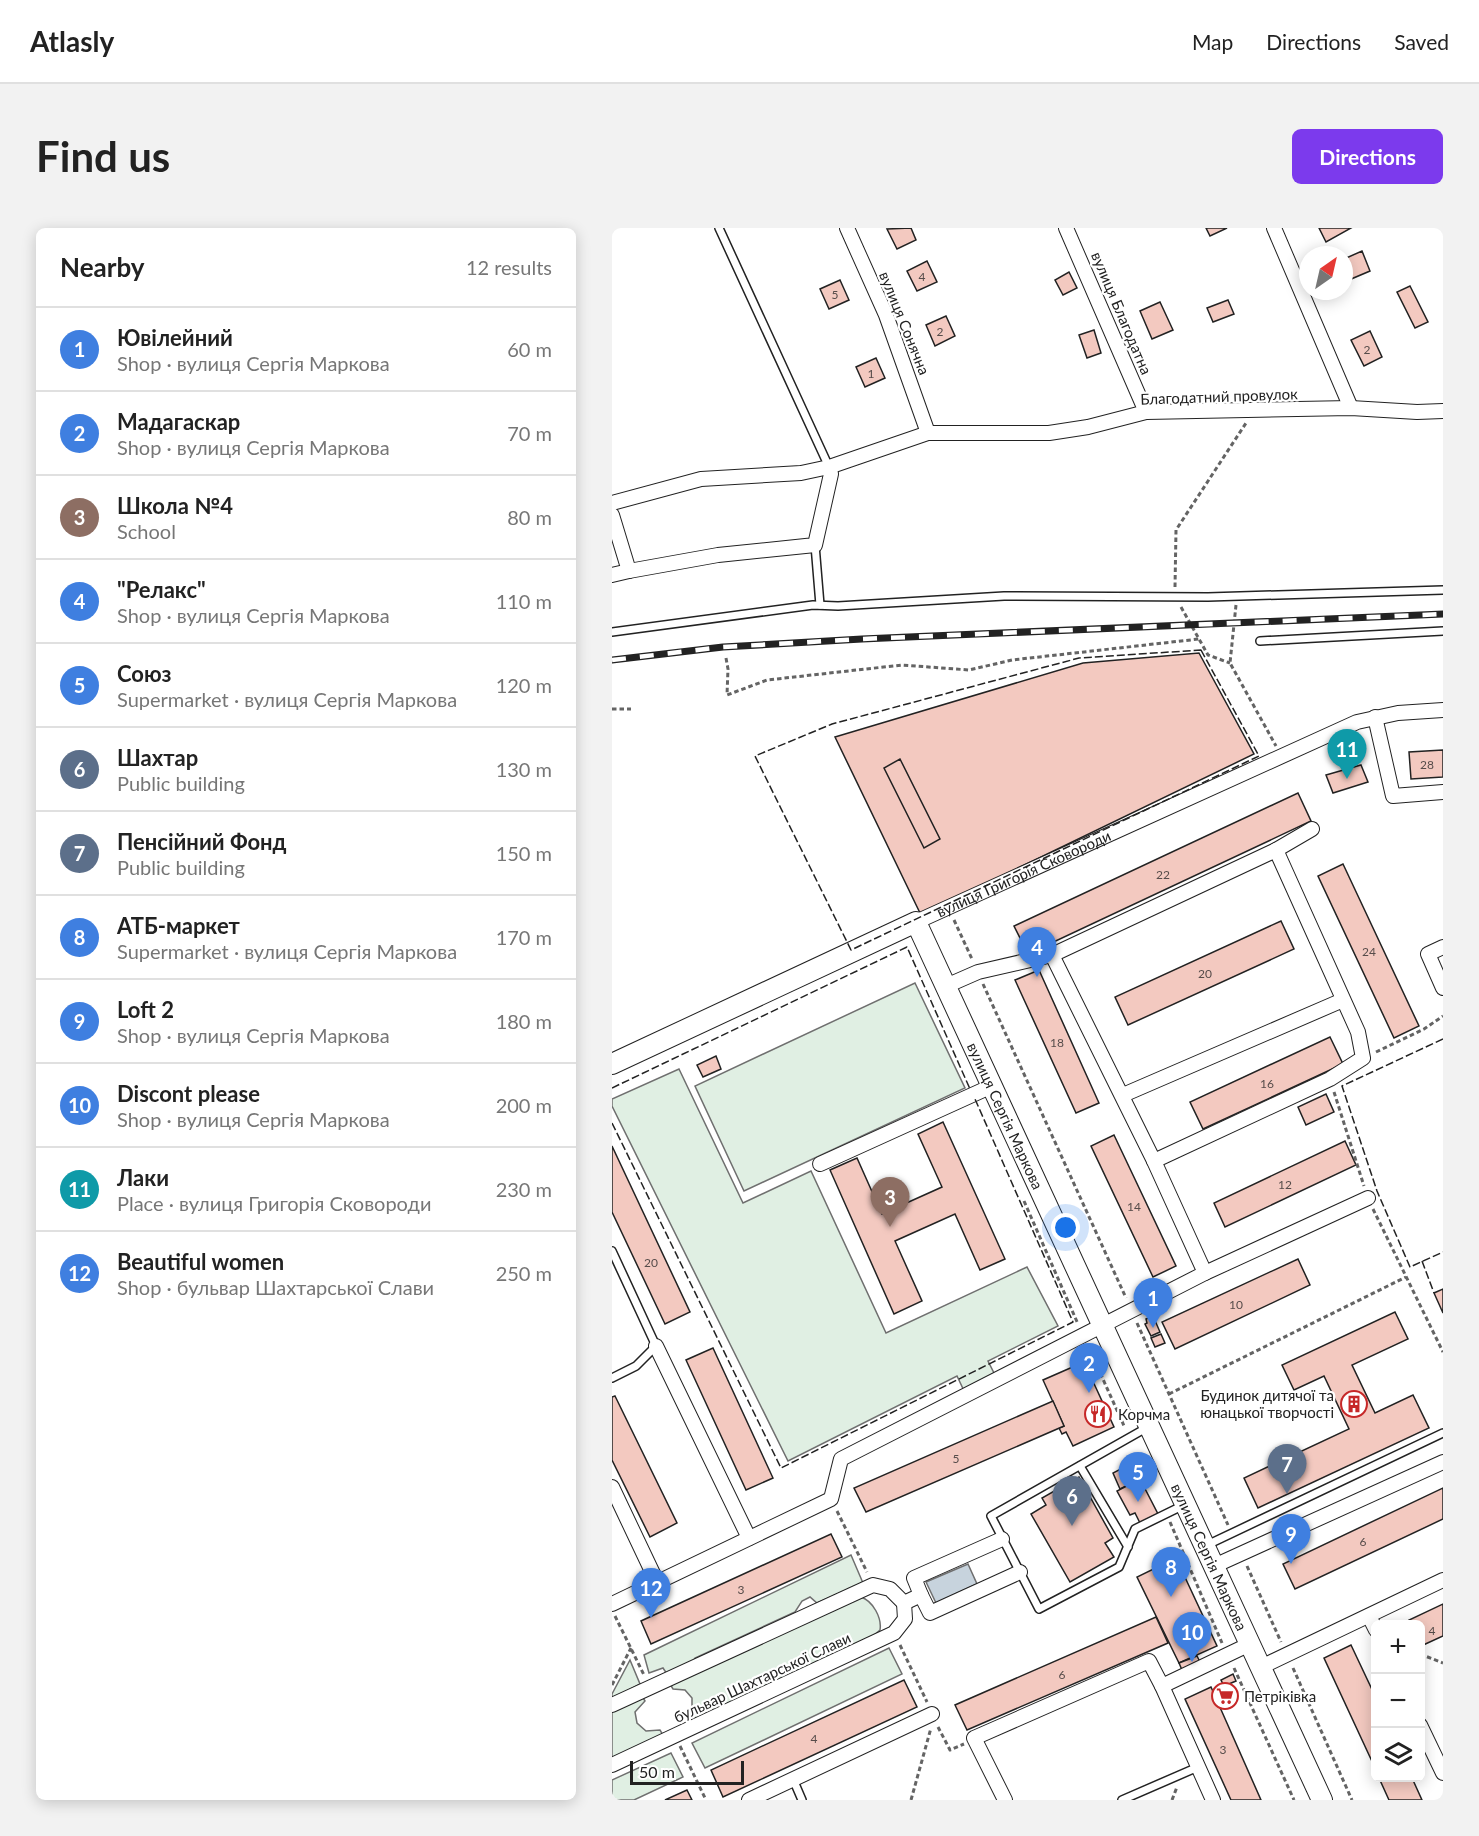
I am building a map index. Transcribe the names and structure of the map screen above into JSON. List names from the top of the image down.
{
  "streets": {
    "street": [
      "вулиця Благодатна",
      "вулиця Сонячна",
      "Благодатний провулок",
      "вулиця Григорія Сковороди",
      "вулиця Сергія Маркова",
      "бульвар Шахтарської Слави"
    ]
  },
  "crossings": [
    ["вулиця Благодатна", "Благодатний провулок"],
    ["вулиця Сонячна", "Благодатний провулок"],
    ["вулиця Григорія Сковороди", "вулиця Сергія Маркова"]
  ],
  "places": {
    "building": ["Будинок дитячої та юнацької творчості"],
    "restaurant": ["Корчма"],
    "supermarket": ["Петріківка"]
  },
  "house_numbers": [
    "4",
    "5",
    "2",
    "2",
    "1",
    "28",
    "22",
    "24",
    "20",
    "18",
    "16",
    "12",
    "14",
    "20",
    "10",
    "5",
    "6",
    "3",
    "4",
    "6",
    "4",
    "3"
  ],
  "scale_bar": "50 m",
  "north": "top right",
  "page": {
    "header": "Atlasly",
    "nav": ["Map", "Directions", "Saved"],
    "buttons": "Directions",
    "title": "Find us",
    "heading": ["Nearby", "12 results"],
    "list": [
      {
        "mark": "1",
        "name": "Ювілейний",
        "note": "Shop · вулиця Сергія Маркова",
        "value": "60 m"
      },
      {
        "mark": "2",
        "name": "Мадагаскар",
        "note": "Shop · вулиця Сергія Маркова",
        "value": "70 m"
      },
      {
        "mark": "3",
        "name": "Школа №4",
        "note": "School",
        "value": "80 m"
      },
      {
        "mark": "4",
        "name": "\"Релакс\"",
        "note": "Shop · вулиця Сергія Маркова",
        "value": "110 m"
      },
      {
        "mark": "5",
        "name": "Союз",
        "note": "Supermarket · вулиця Сергія Маркова",
        "value": "120 m"
      },
      {
        "mark": "6",
        "name": "Шахтар",
        "note": "Public building",
        "value": "130 m"
      },
      {
        "mark": "7",
        "name": "Пенсійний Фонд",
        "note": "Public building",
        "value": "150 m"
      },
      {
        "mark": "8",
        "name": "АТБ-маркет",
        "note": "Supermarket · вулиця Сергія Маркова",
        "value": "170 m"
      },
      {
        "mark": "9",
        "name": "Loft 2",
        "note": "Shop · вулиця Сергія Маркова",
        "value": "180 m"
      },
      {
        "mark": "10",
        "name": "Discont please",
        "note": "Shop · вулиця Сергія Маркова",
        "value": "200 m"
      },
      {
        "mark": "11",
        "name": "Лаки",
        "note": "Place · вулиця Григорія Сковороди",
        "value": "230 m"
      },
      {
        "mark": "12",
        "name": "Beautiful women",
        "note": "Shop · бульвар Шахтарської Слави",
        "value": "250 m"
      }
    ],
    "pins": [
      "11",
      "4",
      "3",
      "1",
      "2",
      "7",
      "5",
      "6",
      "9",
      "8",
      "12",
      "10"
    ],
    "map_buttons": ["+", "−"],
    "scale": "50 m"
  }
}
